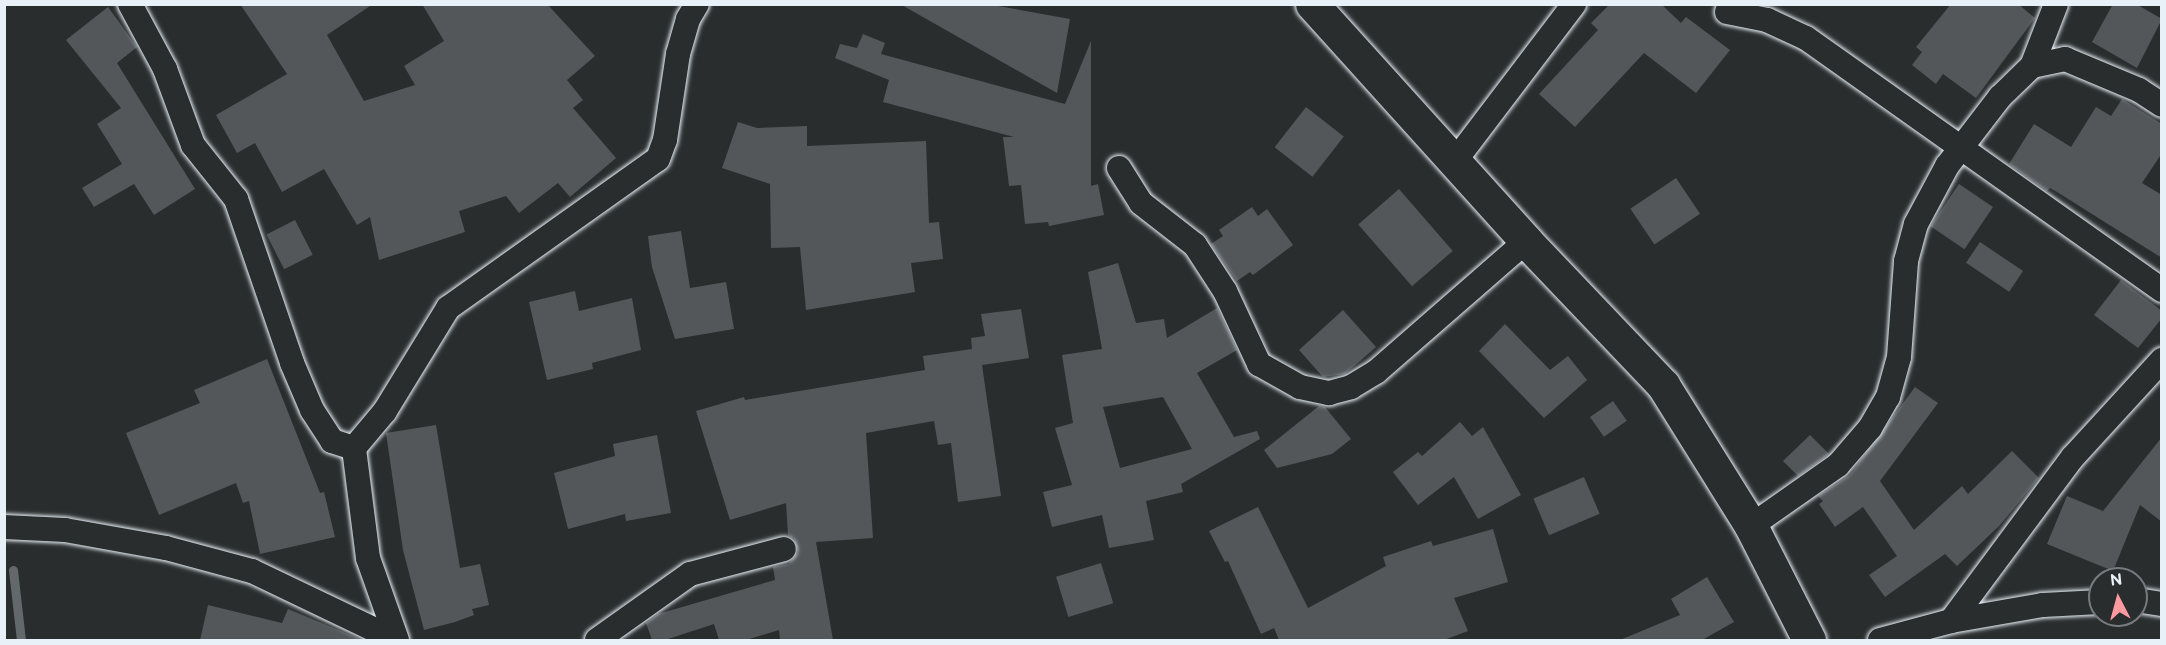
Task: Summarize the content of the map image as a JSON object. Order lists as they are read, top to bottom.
{
  "north": "top"
}
